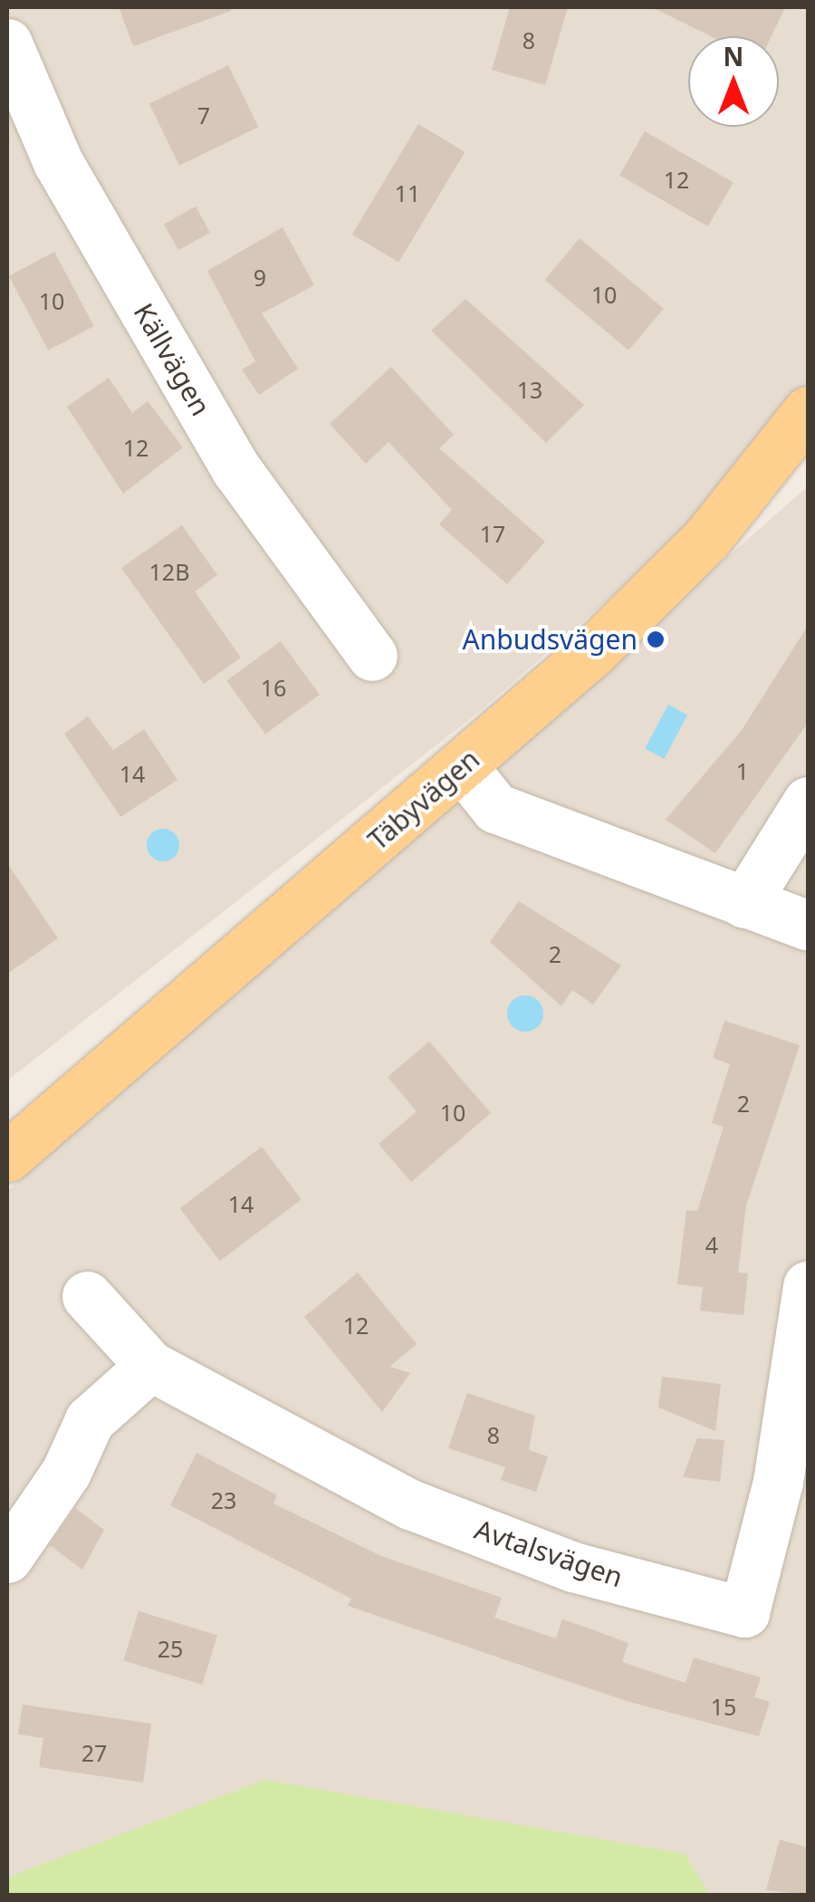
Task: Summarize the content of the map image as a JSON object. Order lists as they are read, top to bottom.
{
  "streets": {
    "main road": ["Täbyvägen"],
    "street": ["Källvägen", "Avtalsvägen"]
  },
  "places": ["Anbudsvägen"],
  "house_numbers": [
    "8",
    "7",
    "12",
    "11",
    "9",
    "10",
    "10",
    "13",
    "12",
    "17",
    "12B",
    "16",
    "1",
    "14",
    "2",
    "2",
    "10",
    "14",
    "4",
    "12",
    "8",
    "23",
    "25",
    "15",
    "27"
  ],
  "north": "top"
}
